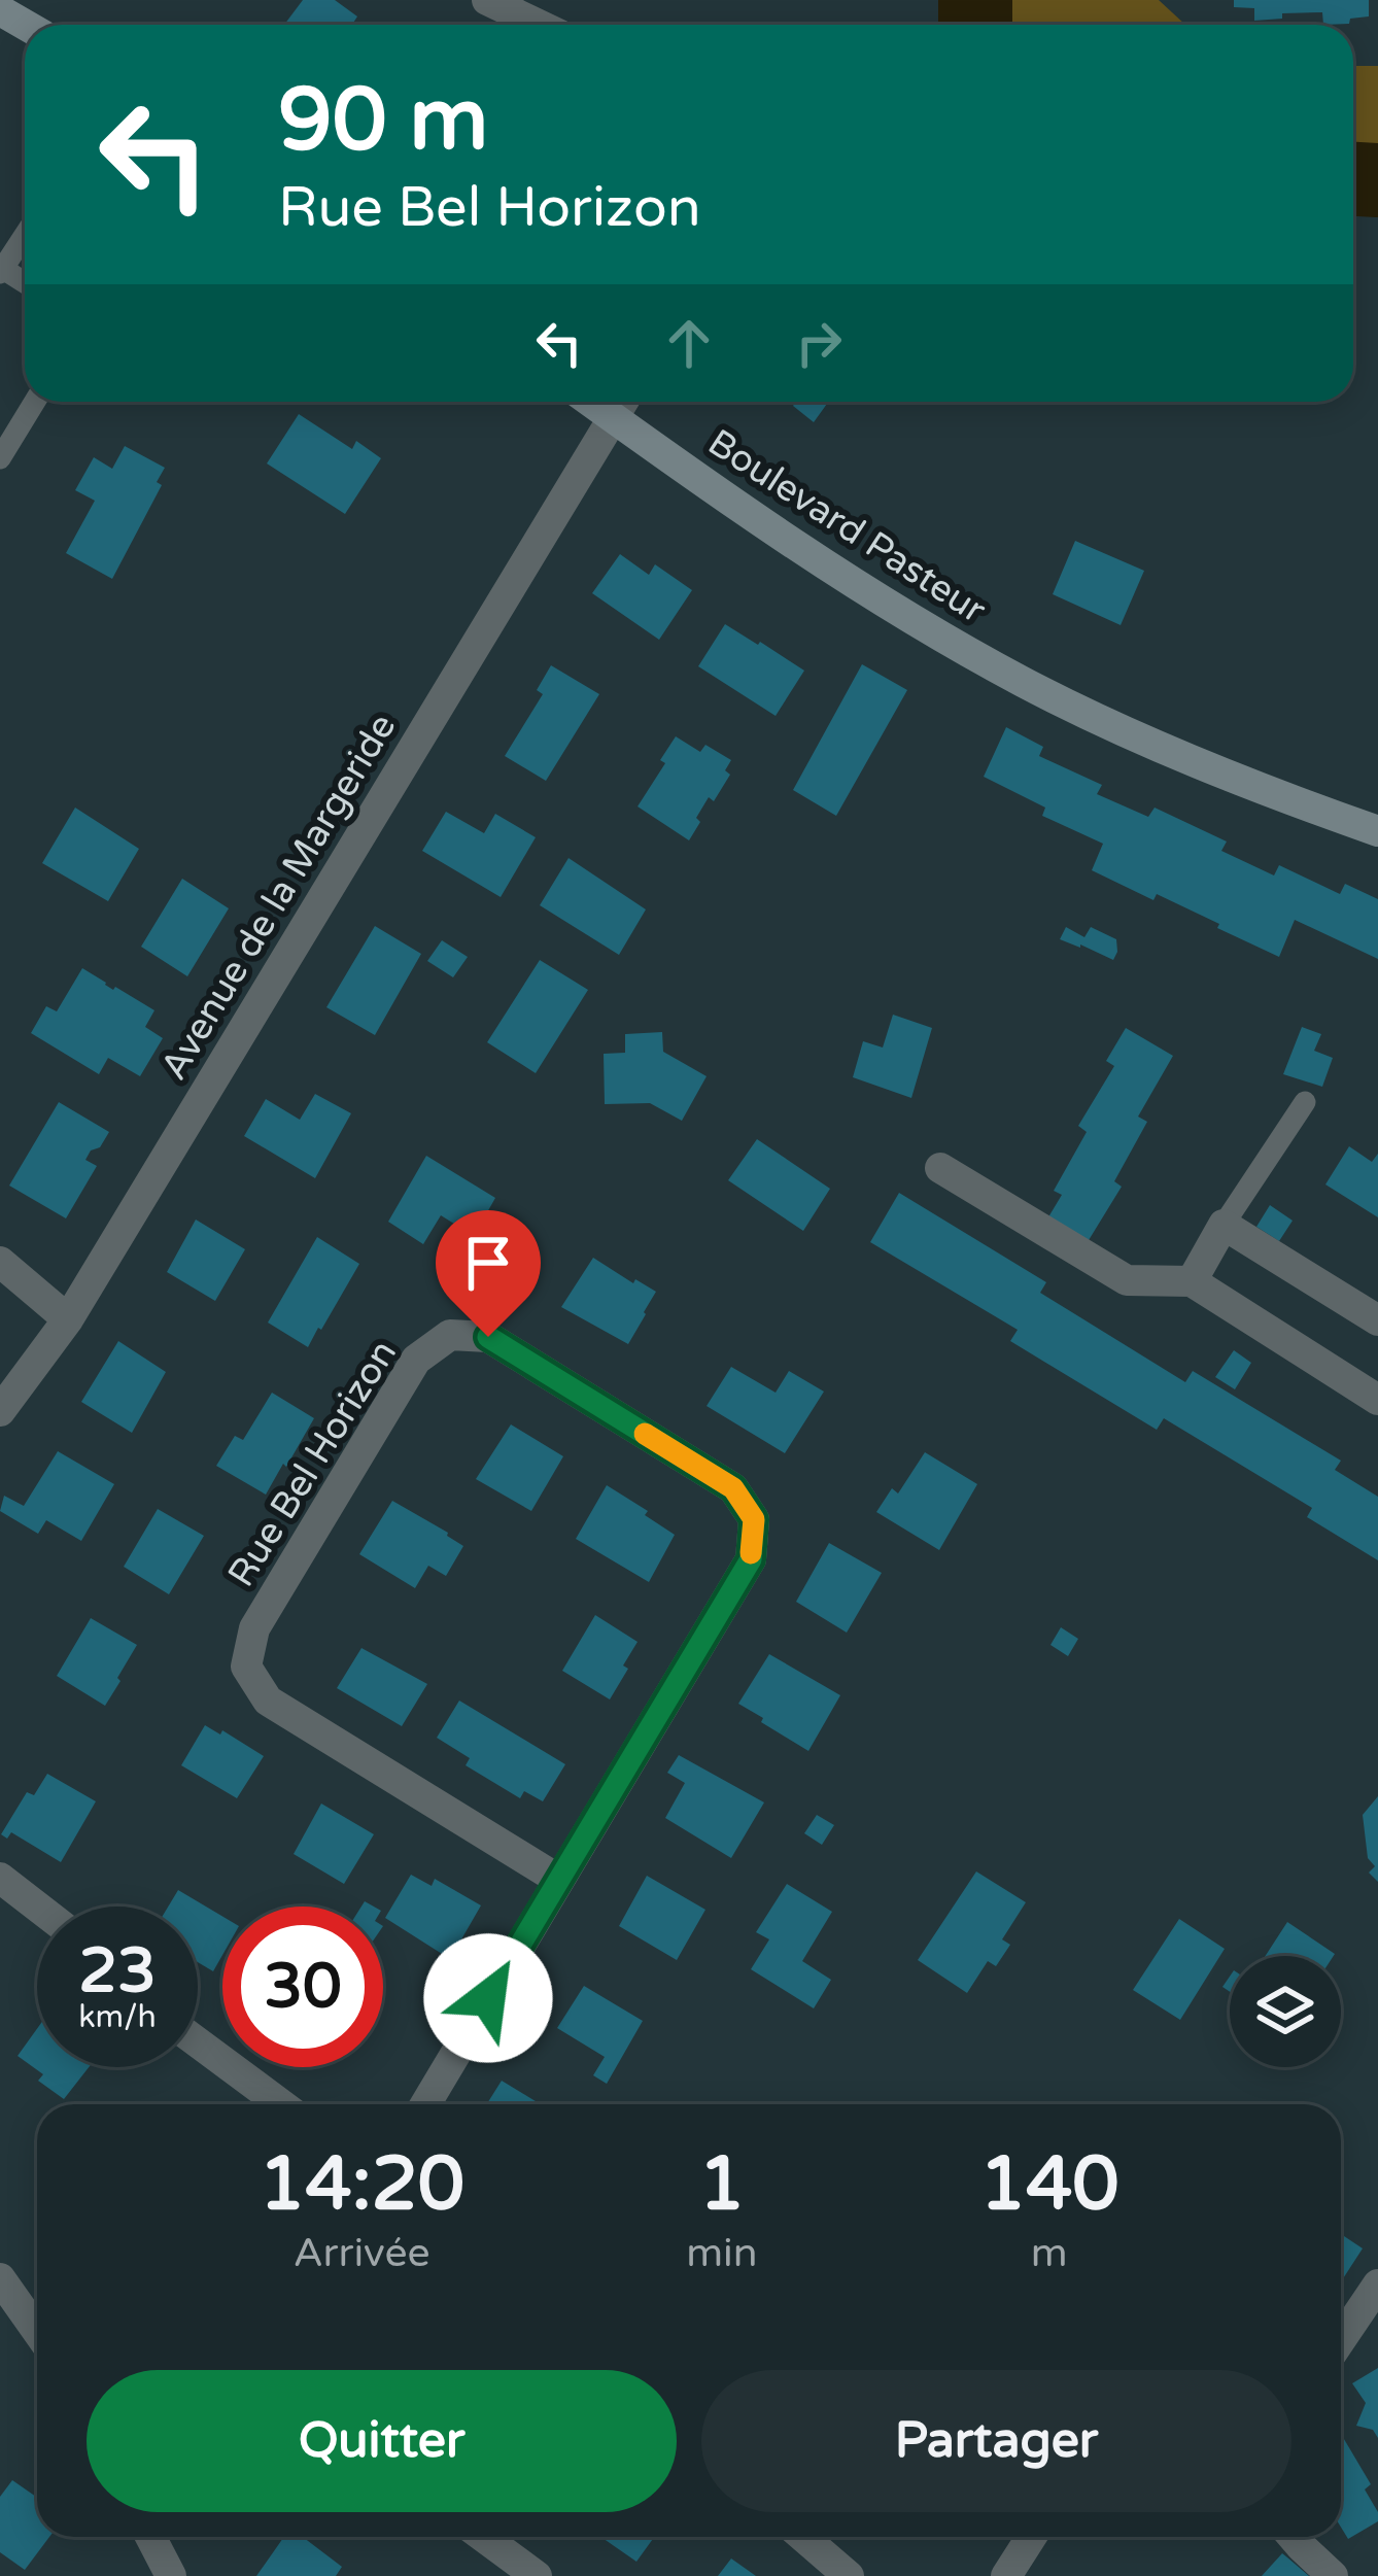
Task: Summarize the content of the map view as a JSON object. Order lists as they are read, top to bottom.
{
  "streets": {
    "main road": ["Boulevard Pasteur"],
    "street": ["Avenue de la Margeride", "Rue Bel Horizon"]
  },
  "crossings": [
    ["Boulevard Pasteur", "Avenue de la Margeride"]
  ],
  "page": {
    "turn": ["90 m", "Rue Bel Horizon"],
    "speed": "23 km/h",
    "limit": "30",
    "eta": [
      "14:20",
      "Arrivée",
      "1",
      "min",
      "140",
      "m"
    ],
    "buttons": ["Quitter", "Partager"]
  }
}
